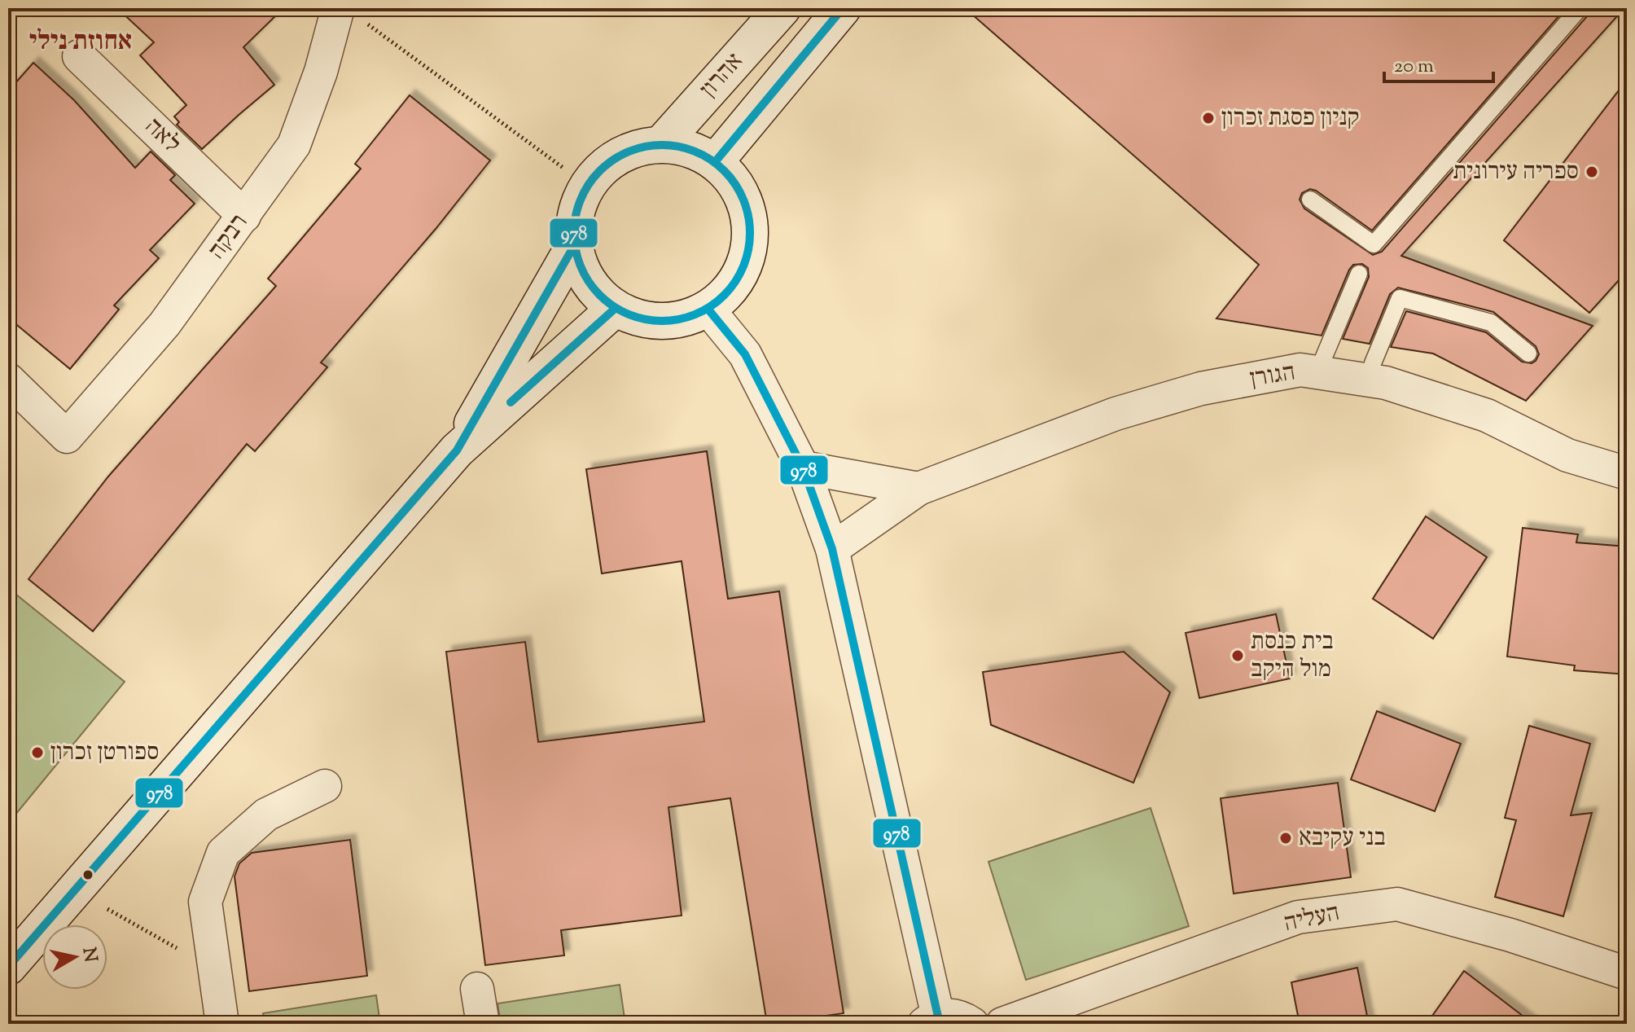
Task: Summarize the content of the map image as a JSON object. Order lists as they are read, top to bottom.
{
  "streets": {
    "street": [
      "אהרון",
      "לאה",
      "רבקה",
      "הגורן",
      "העליה"
    ]
  },
  "crossings": [
    ["לאה", "רבקה"]
  ],
  "districts": ["אחוזת נילי"],
  "places": [
    "קניון פסגת זכרון",
    "ספריה עירונית",
    "בית כנסת מול היקב",
    "ספורטן זכרון",
    "בני עקיבא"
  ],
  "lines": ["transit line 978"],
  "scale_bar": "20 m",
  "north": "right"
}
